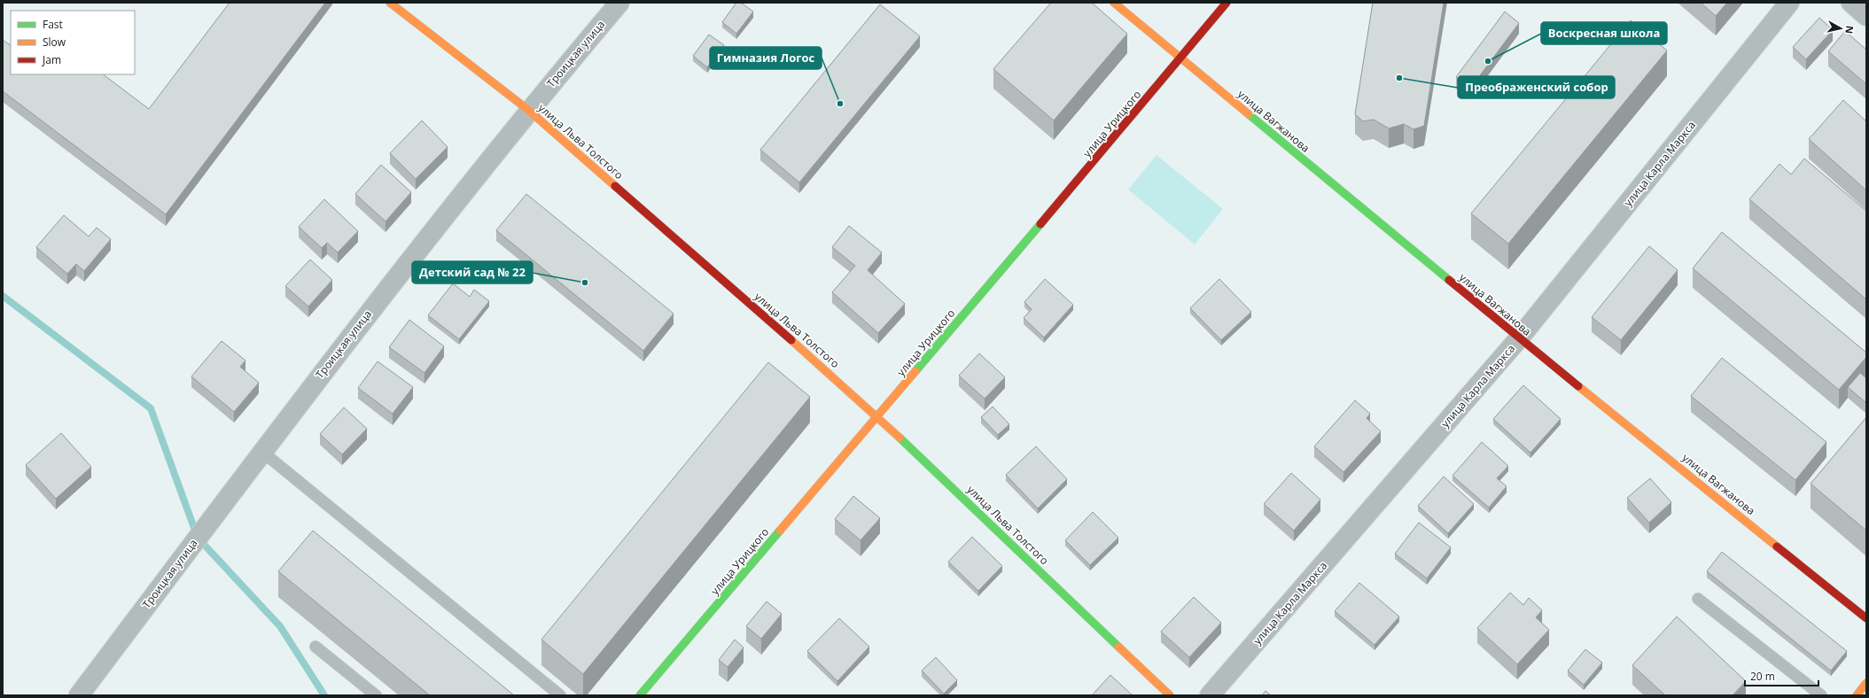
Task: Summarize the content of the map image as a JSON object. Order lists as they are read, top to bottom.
{
  "streets": {
    "main road": ["улица Вагжанова", "улица Урицкого", "улица Льва Толстого"],
    "street": ["Троицкая улица", "улица Карла Маркса"]
  },
  "crossings": [
    ["Троицкая улица", "улица Льва Толстого"],
    ["улица Вагжанова", "улица Урицкого"],
    ["улица Вагжанова", "улица Карла Маркса"],
    ["улица Урицкого", "улица Льва Толстого"]
  ],
  "places": [
    "Воскресная школа",
    "Преображенский собор",
    "Гимназия Логос",
    "Детский сад № 22"
  ],
  "legend": ["Fast", "Slow", "Jam"],
  "scale_bar": "20 m",
  "north": "right"
}
